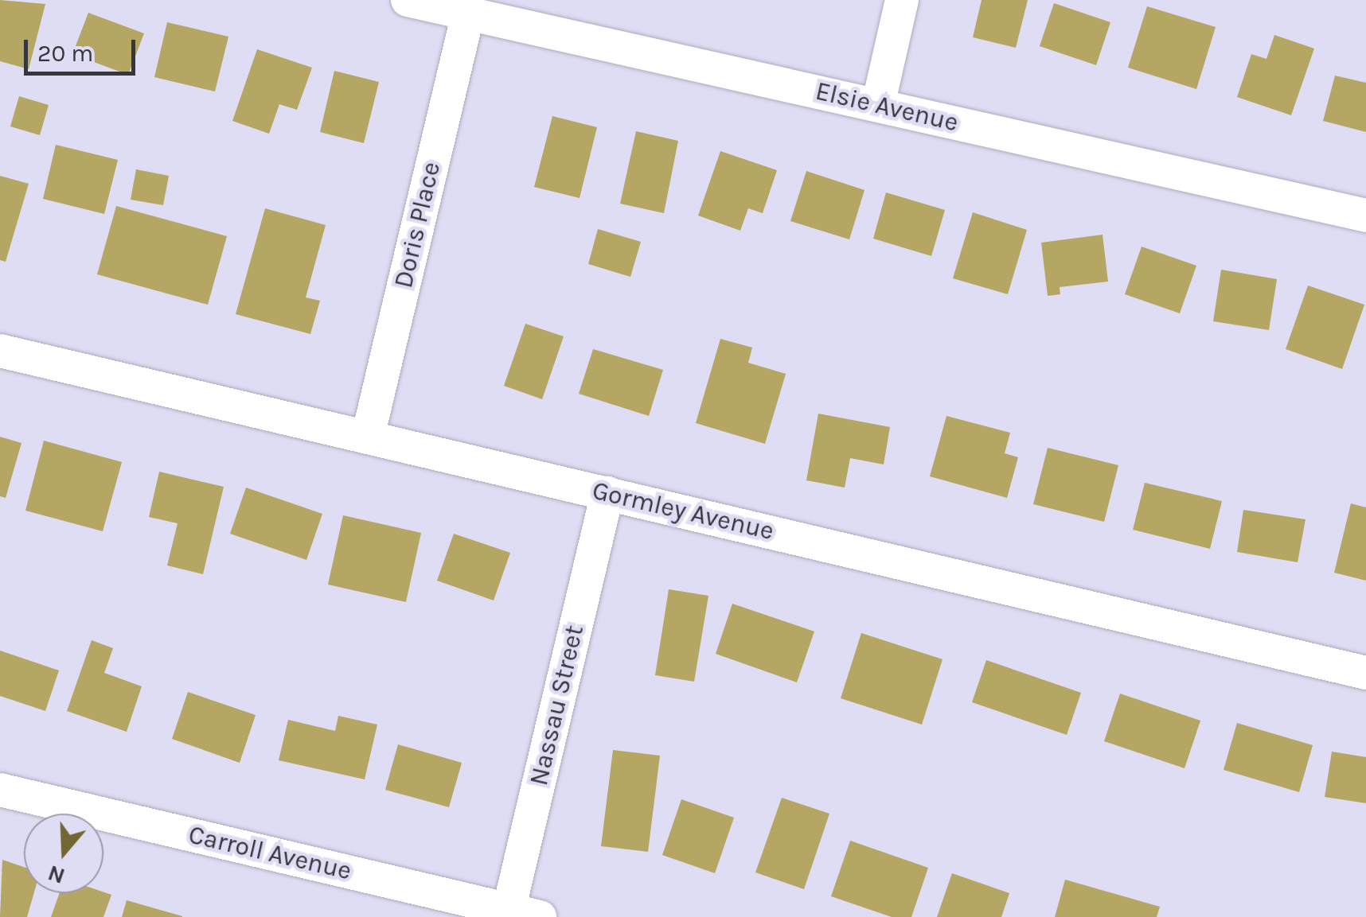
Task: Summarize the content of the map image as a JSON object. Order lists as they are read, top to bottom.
{
  "streets": {
    "street": [
      "Elsie Avenue",
      "Doris Place",
      "Gormley Avenue",
      "Nassau Street",
      "Carroll Avenue"
    ]
  },
  "crossings": [
    ["Elsie Avenue", "Doris Place"],
    ["Doris Place", "Gormley Avenue"],
    ["Gormley Avenue", "Nassau Street"],
    ["Nassau Street", "Carroll Avenue"]
  ],
  "scale_bar": "20 m",
  "north": "bottom"
}
